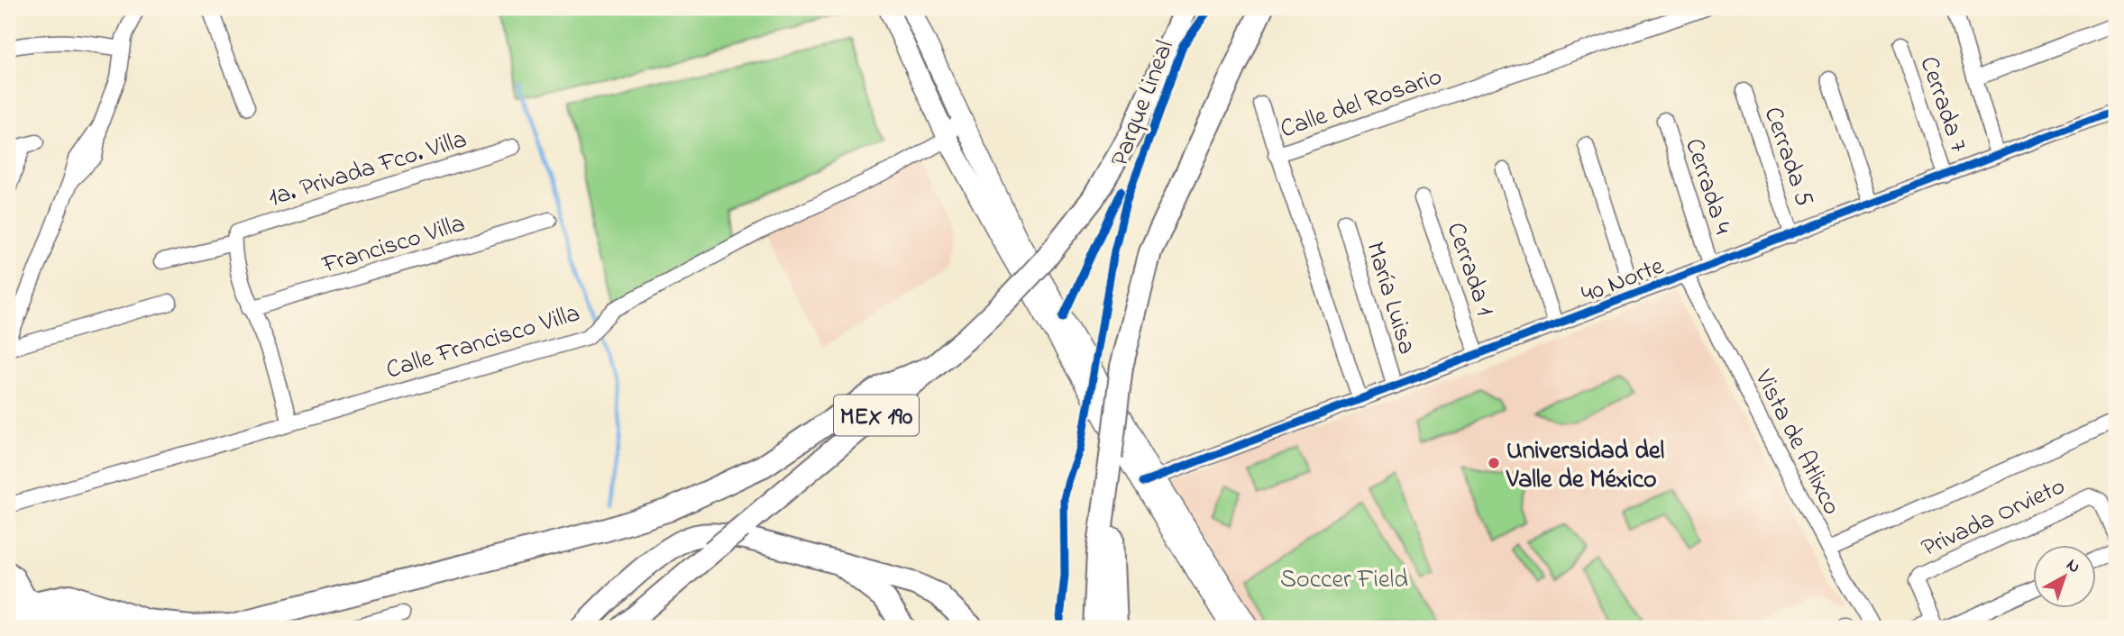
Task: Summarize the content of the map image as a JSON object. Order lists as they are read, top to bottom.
{
  "streets": {
    "main road": ["MEX 190"],
    "street": [
      "Calle del Rosario",
      "Cerrada 7",
      "Cerrada 5",
      "1a. Privada Fco. Villa",
      "Cerrada 4",
      "Francisco Villa",
      "Cerrada 1",
      "40 Norte",
      "María Luisa",
      "Calle Francisco Villa",
      "Vista de Atlixco",
      "Privada Orvieto"
    ],
    "cycle path": ["Parque Lineal"]
  },
  "crossings": [
    ["Calle del Rosario", "40 Norte"],
    ["Cerrada 7", "40 Norte"],
    ["Cerrada 5", "40 Norte"],
    ["Cerrada 4", "40 Norte"],
    ["Cerrada 1", "40 Norte"],
    ["40 Norte", "María Luisa"],
    ["40 Norte", "Vista de Atlixco"]
  ],
  "parks": ["Soccer Field"],
  "places": ["Universidad del Valle de México"],
  "north": "top right"
}
